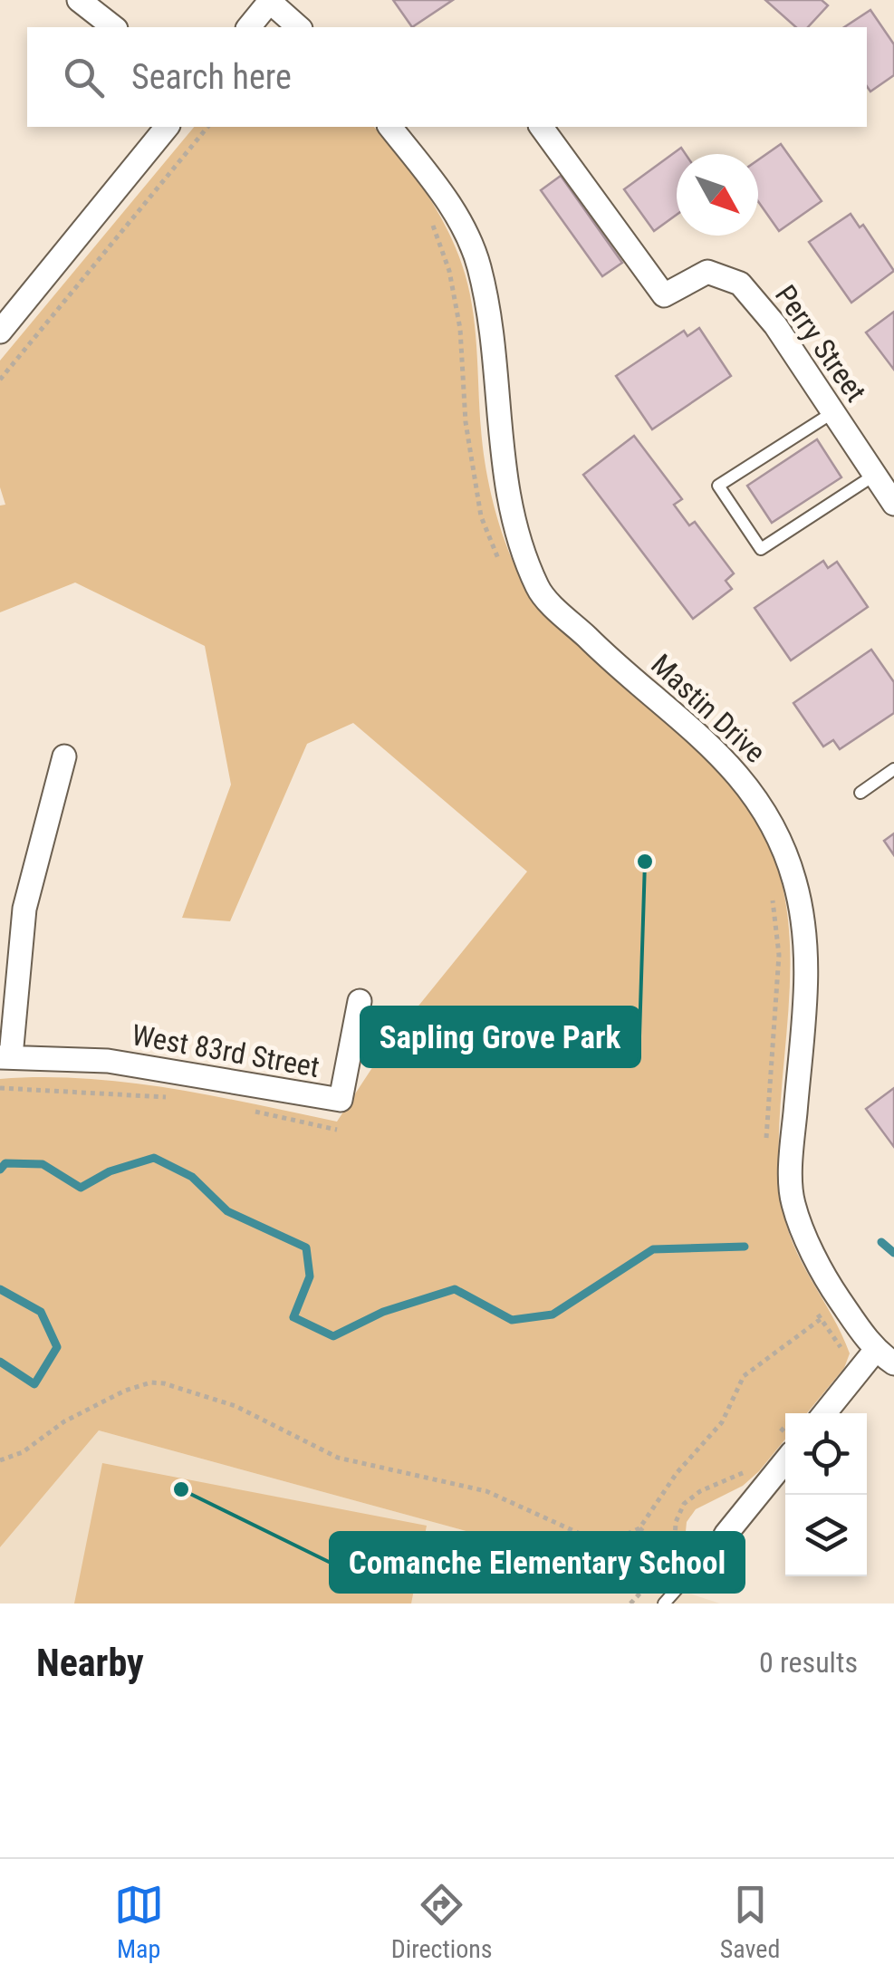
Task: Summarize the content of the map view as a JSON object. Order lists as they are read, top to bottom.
{
  "streets": {
    "street": ["Perry Street", "Mastin Drive", "West 83rd Street"]
  },
  "places": ["Sapling Grove Park", "Comanche Elementary School"],
  "north": "bottom right",
  "page": {
    "search": "Search here",
    "heading": ["Nearby", "0 results"],
    "nav": ["Map", "Directions", "Saved"]
  }
}
